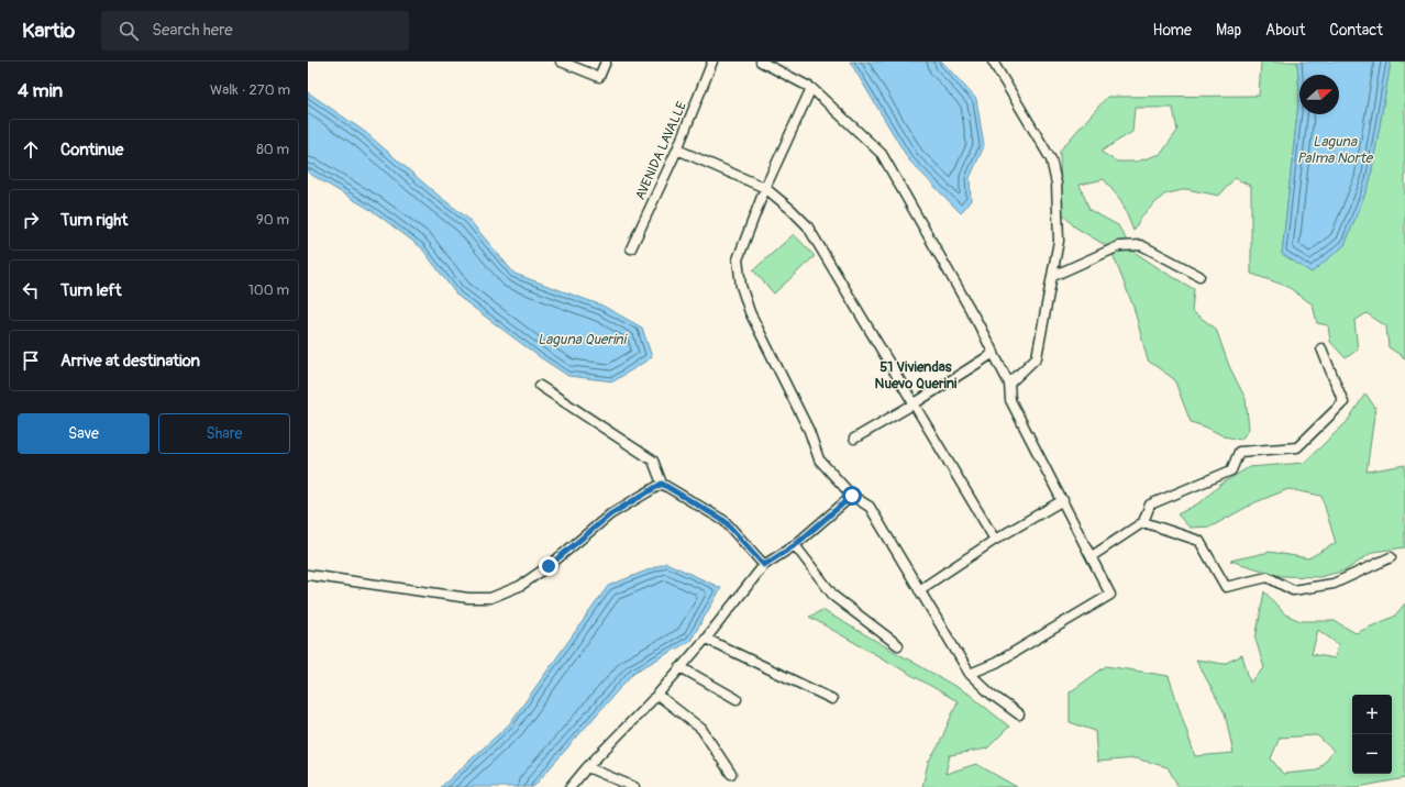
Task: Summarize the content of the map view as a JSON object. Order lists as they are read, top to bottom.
{
  "streets": {
    "street": ["AVENIDA LAVALLE"]
  },
  "districts": ["51 Viviendas Nuevo Querini"],
  "water": ["Laguna Palma Norte", "Laguna Querini"],
  "north": "right",
  "page": {
    "header": "Kartio",
    "search": "Search here",
    "nav": [
      "Home",
      "Map",
      "About",
      "Contact"
    ],
    "heading": ["4 min", "Walk · 270 m"],
    "list": [
      ["Continue", "80 m"],
      ["Turn right", "90 m"],
      ["Turn left", "100 m"],
      "Arrive at destination"
    ],
    "buttons": ["Save", "Share"],
    "map_buttons": ["+", "−"]
  }
}
